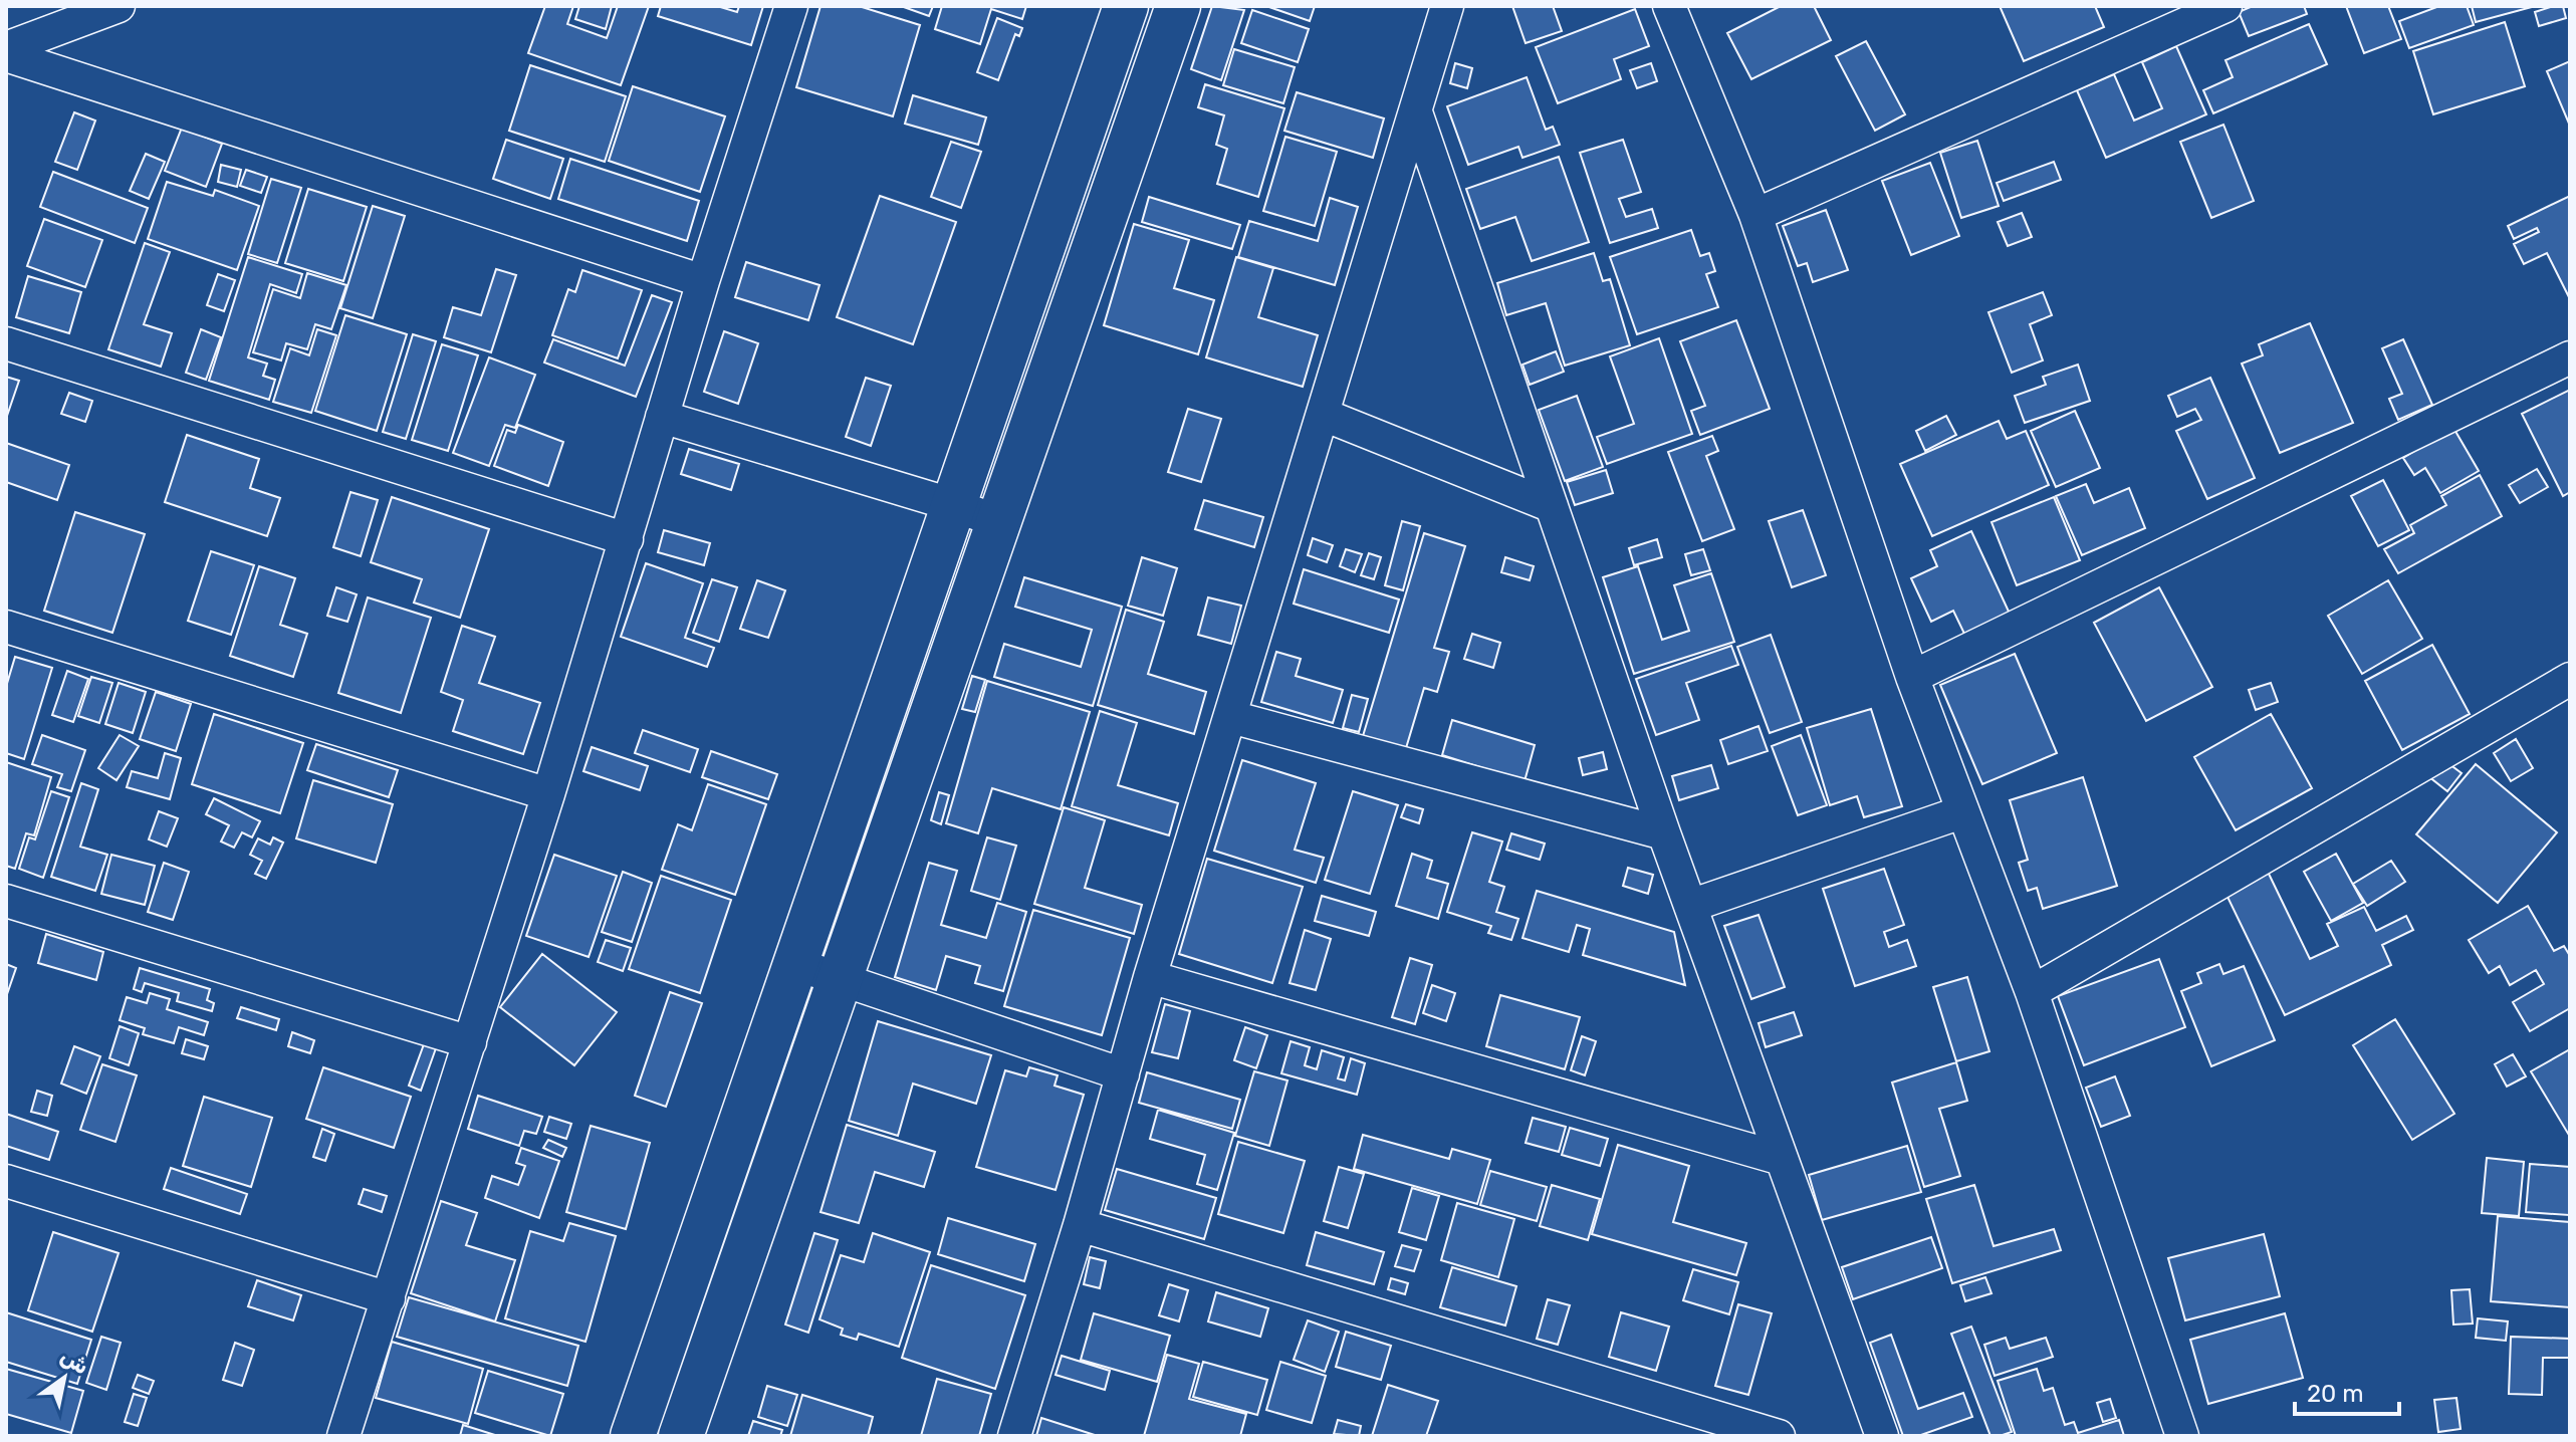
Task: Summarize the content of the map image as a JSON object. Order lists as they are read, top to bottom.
{
  "scale_bar": "20 m",
  "north": "top right"
}
